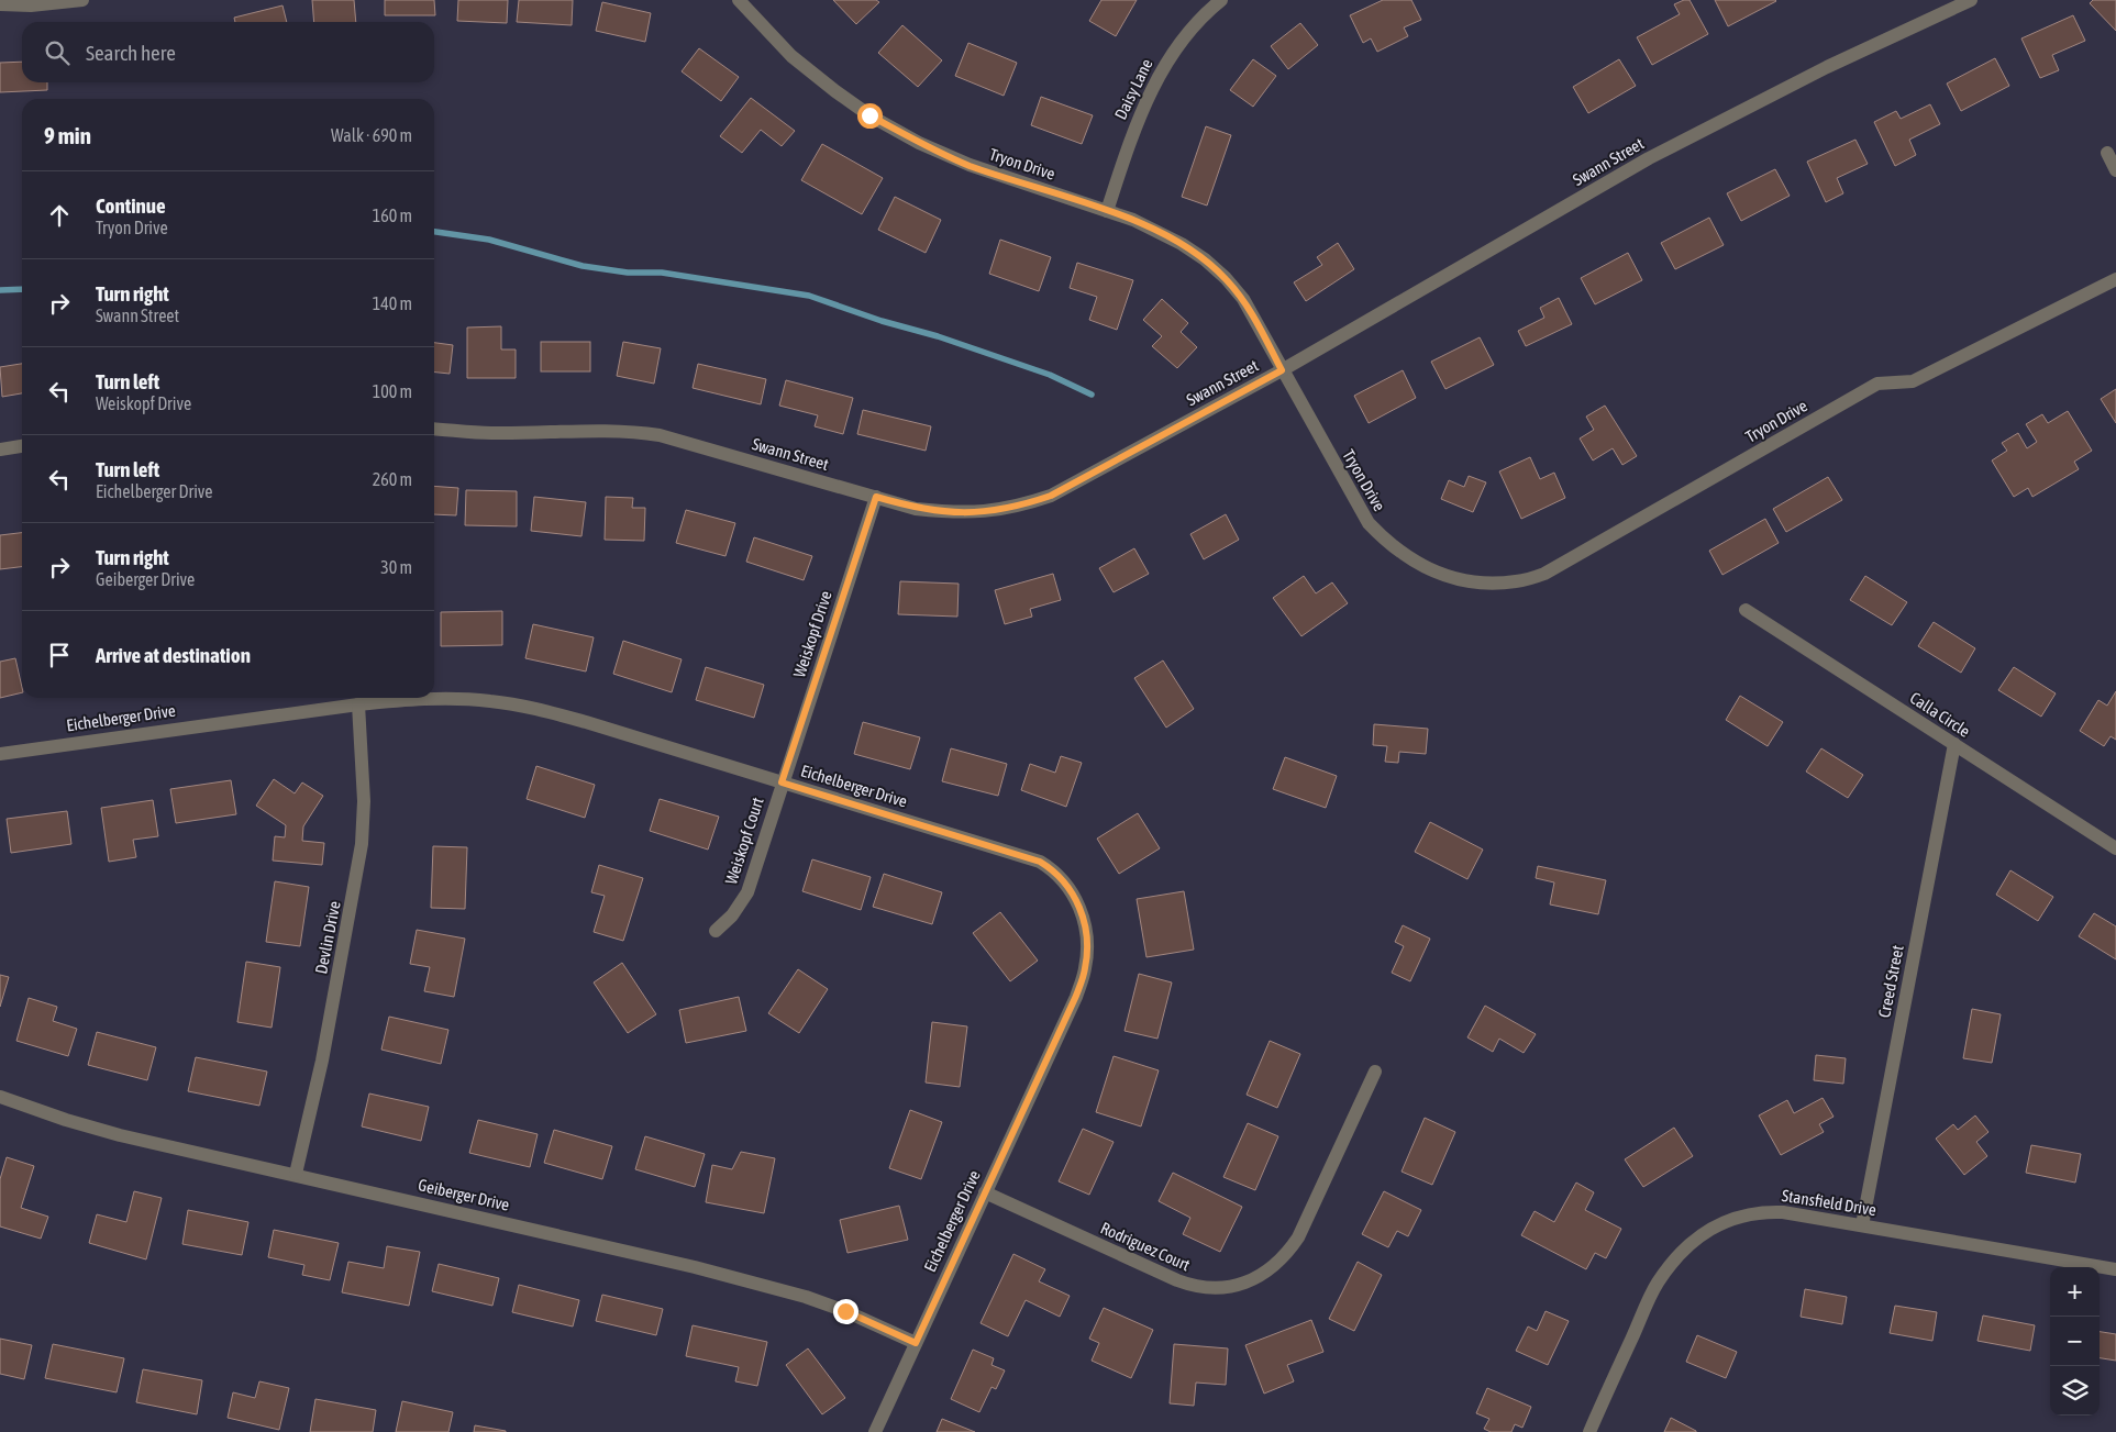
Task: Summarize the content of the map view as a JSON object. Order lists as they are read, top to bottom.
{
  "streets": {
    "street": [
      "Daisy Lane",
      "Swann Street",
      "Tryon Drive",
      "Weiskopf Drive",
      "Calla Circle",
      "Eichelberger Drive",
      "Weiskopf Court",
      "Devlin Drive",
      "Creed Street",
      "Geiberger Drive",
      "Stansfield Drive",
      "Rodriguez Court"
    ]
  },
  "crossings": [
    ["Daisy Lane", "Tryon Drive"],
    ["Swann Street", "Tryon Drive"],
    ["Swann Street", "Weiskopf Drive"],
    ["Weiskopf Drive", "Eichelberger Drive"],
    ["Weiskopf Drive", "Weiskopf Court"],
    ["Calla Circle", "Creed Street"],
    ["Eichelberger Drive", "Weiskopf Court"],
    ["Eichelberger Drive", "Devlin Drive"],
    ["Eichelberger Drive", "Geiberger Drive"],
    ["Eichelberger Drive", "Rodriguez Court"],
    ["Devlin Drive", "Geiberger Drive"],
    ["Creed Street", "Stansfield Drive"]
  ],
  "page": {
    "search": "Search here",
    "heading": ["9 min", "Walk · 690 m"],
    "list": [
      ["Continue", "Tryon Drive", "160 m"],
      ["Turn right", "Swann Street", "140 m"],
      ["Turn left", "Weiskopf Drive", "100 m"],
      ["Turn left", "Eichelberger Drive", "260 m"],
      ["Turn right", "Geiberger Drive", "30 m"],
      "Arrive at destination"
    ],
    "map_buttons": ["+", "−"]
  }
}
